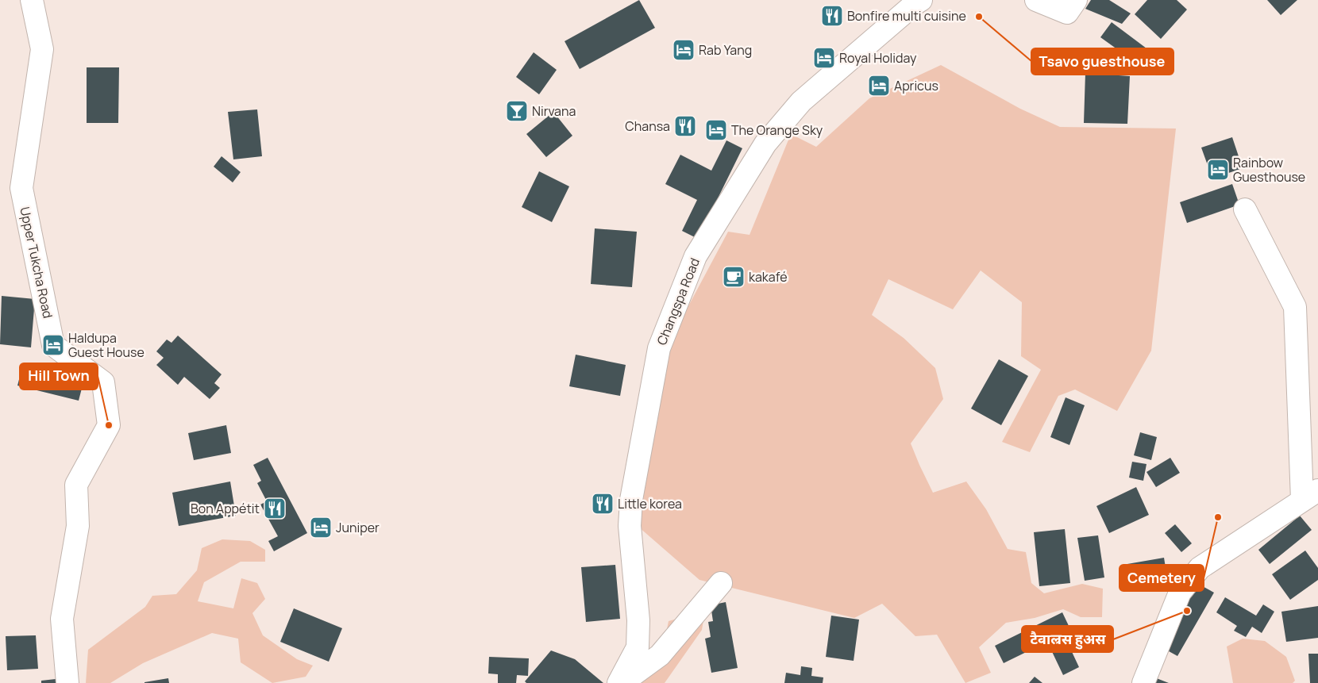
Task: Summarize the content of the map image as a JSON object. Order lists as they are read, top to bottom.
{
  "streets": {
    "street": ["Upper Tukcha Road", "Changspa Road"]
  },
  "places": {
    "restaurant": [
      "Bonfire multi cuisine",
      "Chansa",
      "Little korea",
      "Bon Appétit"
    ],
    "other": [
      "Tsavo guesthouse",
      "Hill Town",
      "Cemetery",
      "टैवाल्रस हुअस"
    ],
    "hotel": [
      "Rab Yang",
      "Royal Holiday",
      "Apricus",
      "The Orange Sky",
      "Rainbow Guesthouse",
      "Haldupa Guest House",
      "Juniper"
    ],
    "bar": ["Nirvana"],
    "cafe": ["kakafé"]
  }
}
